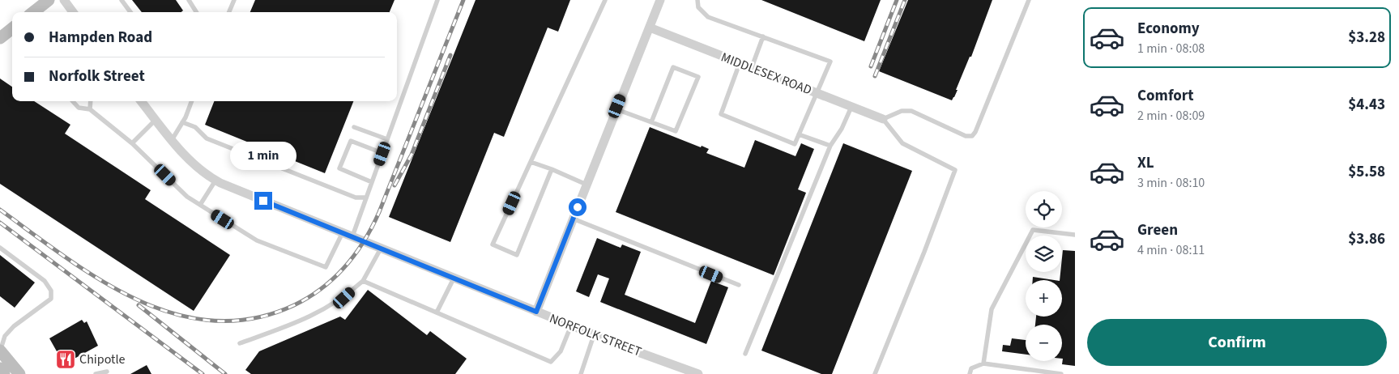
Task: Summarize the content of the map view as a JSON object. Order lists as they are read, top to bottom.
{
  "streets": {
    "street": ["MIDDLESEX ROAD", "NORFOLK STREET"]
  },
  "places": {
    "restaurant": ["Chipotle"]
  },
  "page": {
    "list": [
      {
        "name": "Economy",
        "note": "1 min · 08:08",
        "value": "$3.28"
      },
      {
        "name": "Comfort",
        "note": "2 min · 08:09",
        "value": "$4.43"
      },
      {
        "name": "XL",
        "note": "3 min · 08:10",
        "value": "$5.58"
      },
      {
        "name": "Green",
        "note": "4 min · 08:11",
        "value": "$3.86"
      }
    ],
    "banner": ["Hampden Road", "Norfolk Street"],
    "bubble": "1 min",
    "map_buttons": ["+", "−"],
    "buttons": "Confirm"
  }
}
